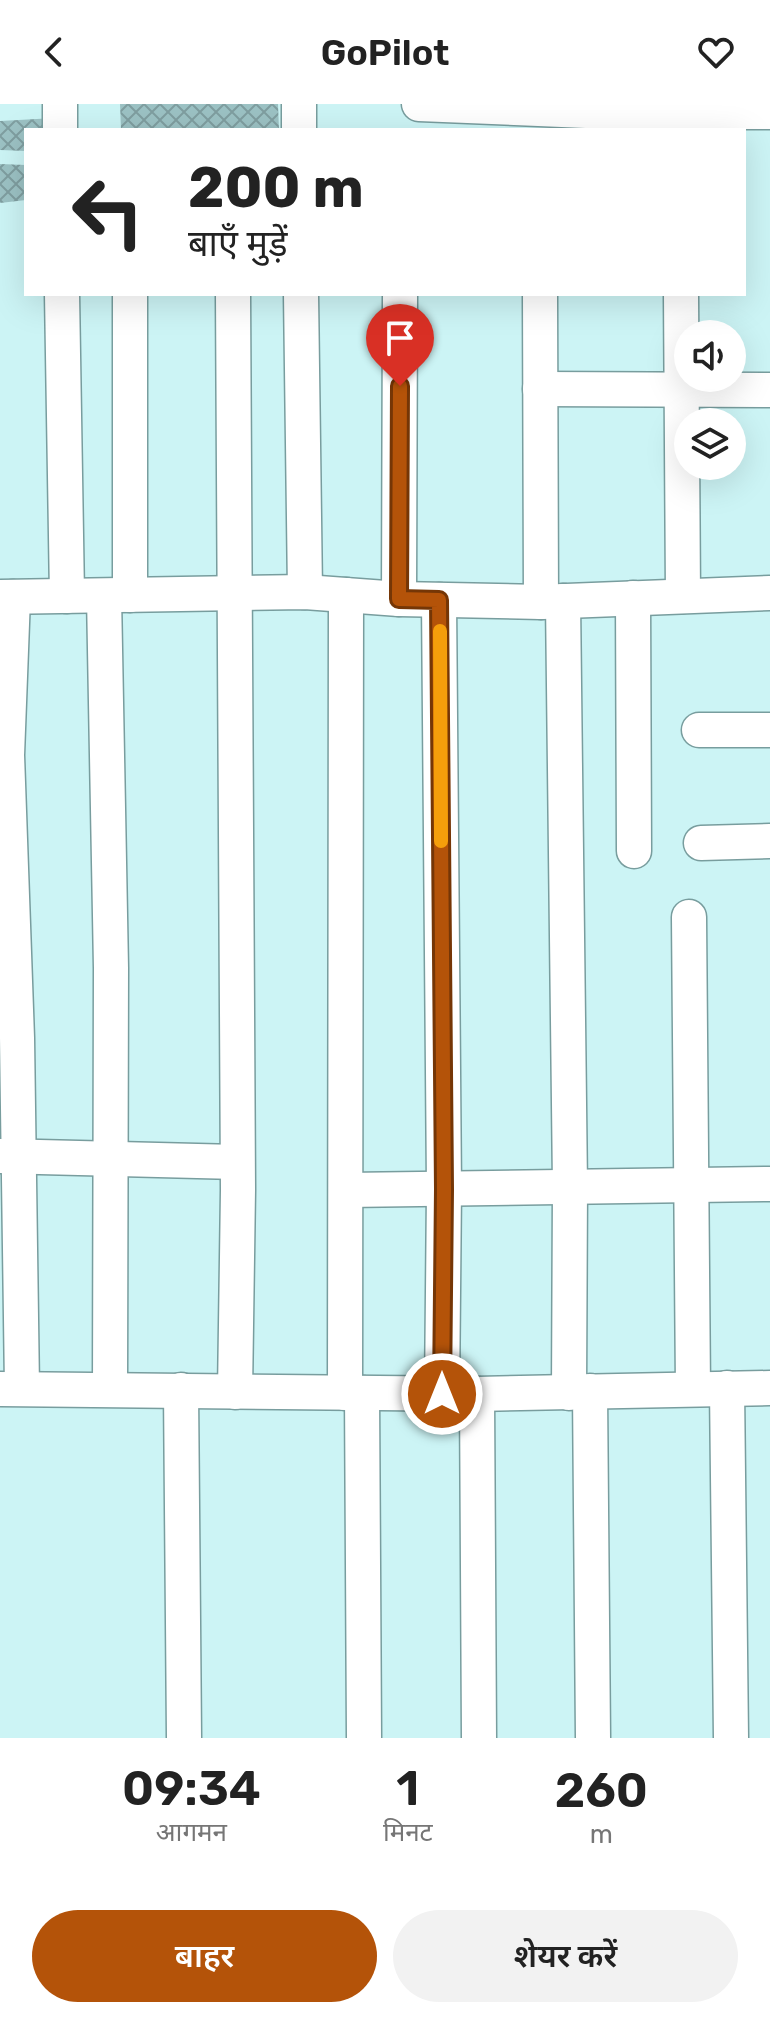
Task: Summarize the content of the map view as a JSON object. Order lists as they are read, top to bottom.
{
  "page": {
    "header": "GoPilot",
    "turn": ["200 m", "बाएँ मुड़ें"],
    "eta": [
      "09:34",
      "आगमन",
      "1",
      "मिनट",
      "260",
      "m"
    ],
    "buttons": ["बाहर", "शेयर करें"]
  }
}
